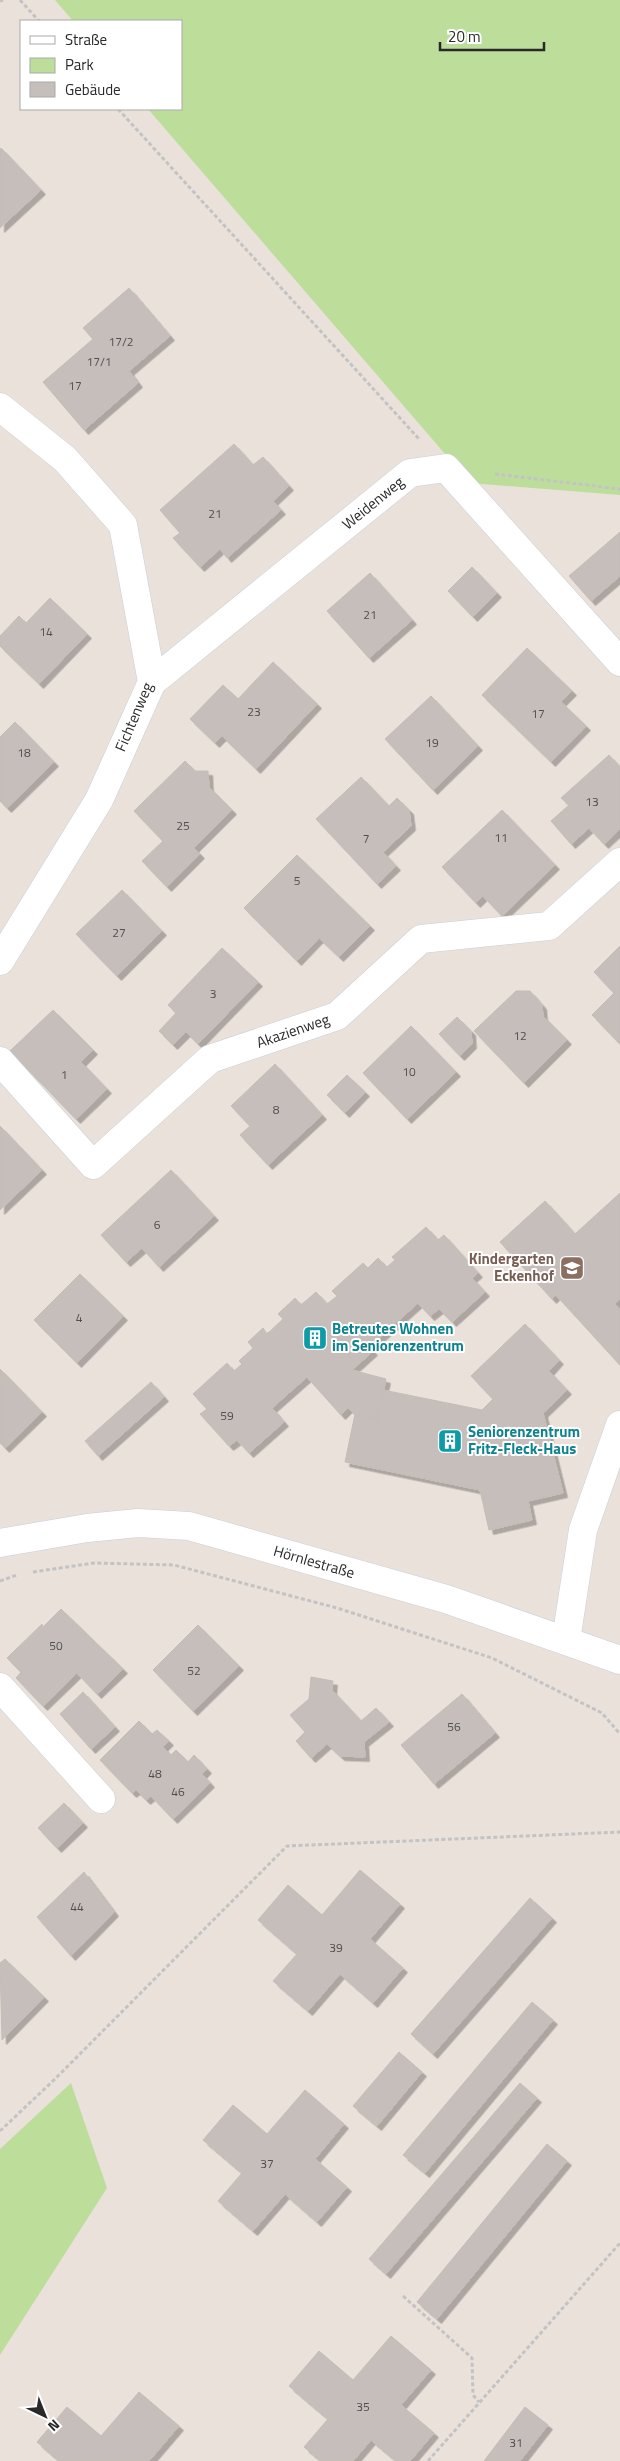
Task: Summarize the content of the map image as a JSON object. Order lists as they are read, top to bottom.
{
  "streets": {
    "street": [
      "Weidenweg",
      "Fichtenweg",
      "Akazienweg",
      "Hörnlestraße"
    ]
  },
  "crossings": [
    ["Weidenweg", "Fichtenweg"]
  ],
  "places": {
    "school or university": ["Kindergarten Eckenhof"],
    "building": ["Betreutes Wohnen im Seniorenzentrum", "Seniorenzentrum Fritz-Fleck-Haus"]
  },
  "house_numbers": [
    "17/2",
    "17/1",
    "17",
    "21",
    "21",
    "14",
    "23",
    "17",
    "19",
    "18",
    "13",
    "25",
    "11",
    "7",
    "5",
    "27",
    "3",
    "12",
    "10",
    "1",
    "8",
    "6",
    "4",
    "59",
    "50",
    "52",
    "56",
    "48",
    "46",
    "44",
    "39",
    "37",
    "35",
    "31"
  ],
  "legend": ["Straße", "Park", "Gebäude"],
  "scale_bar": "20 m",
  "north": "bottom right"
}
